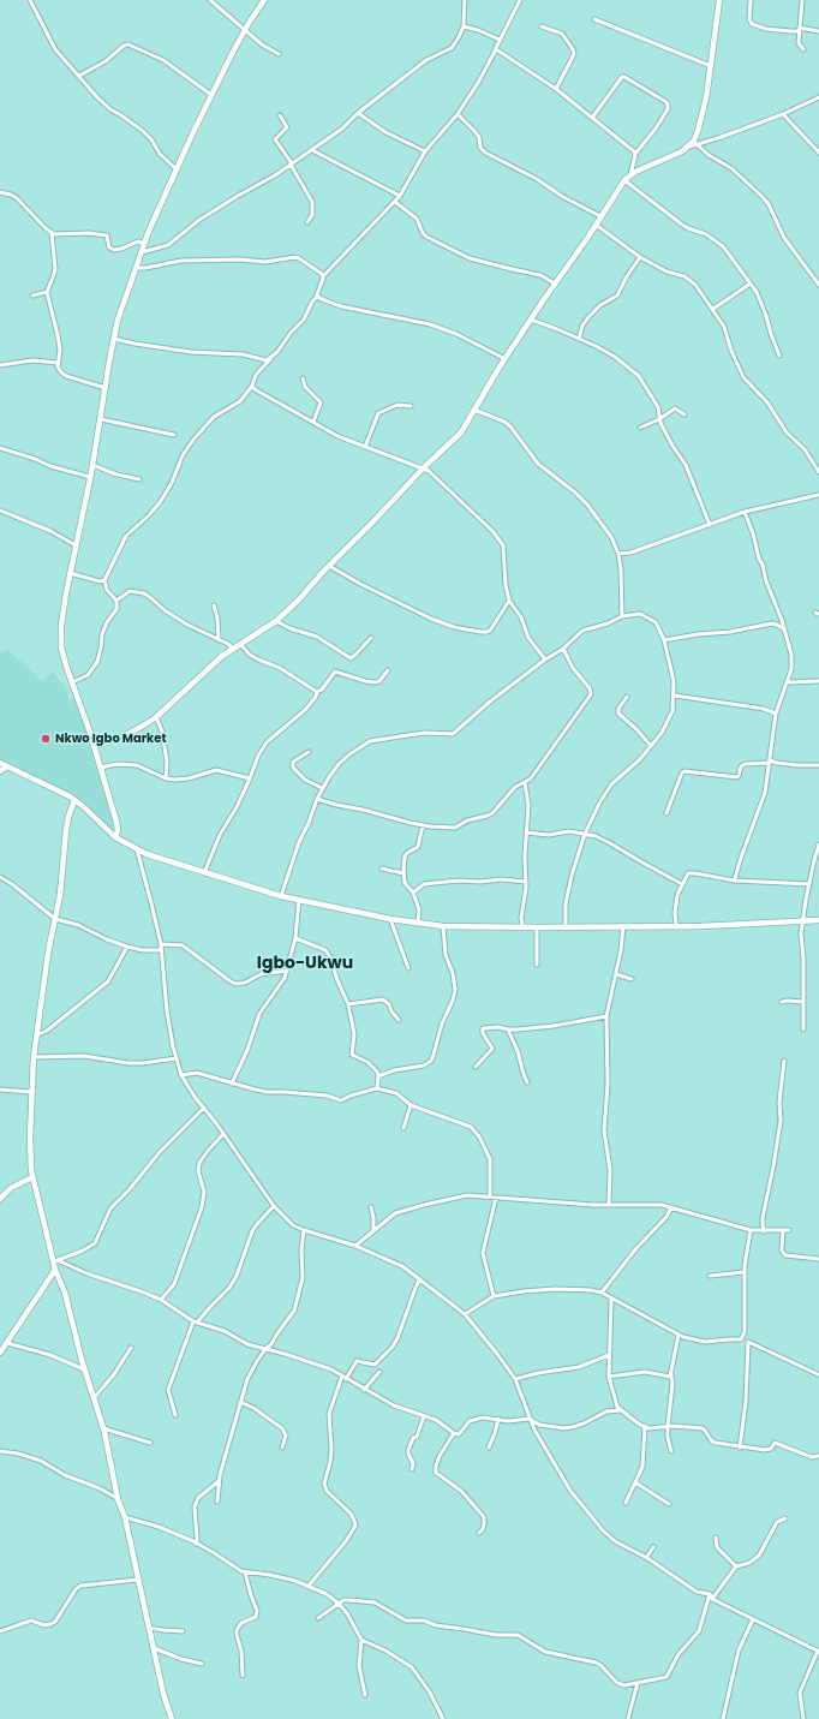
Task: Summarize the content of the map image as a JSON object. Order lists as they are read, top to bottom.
{
  "districts": ["Igbo-Ukwu"],
  "places": ["Nkwo Igbo Market"]
}
